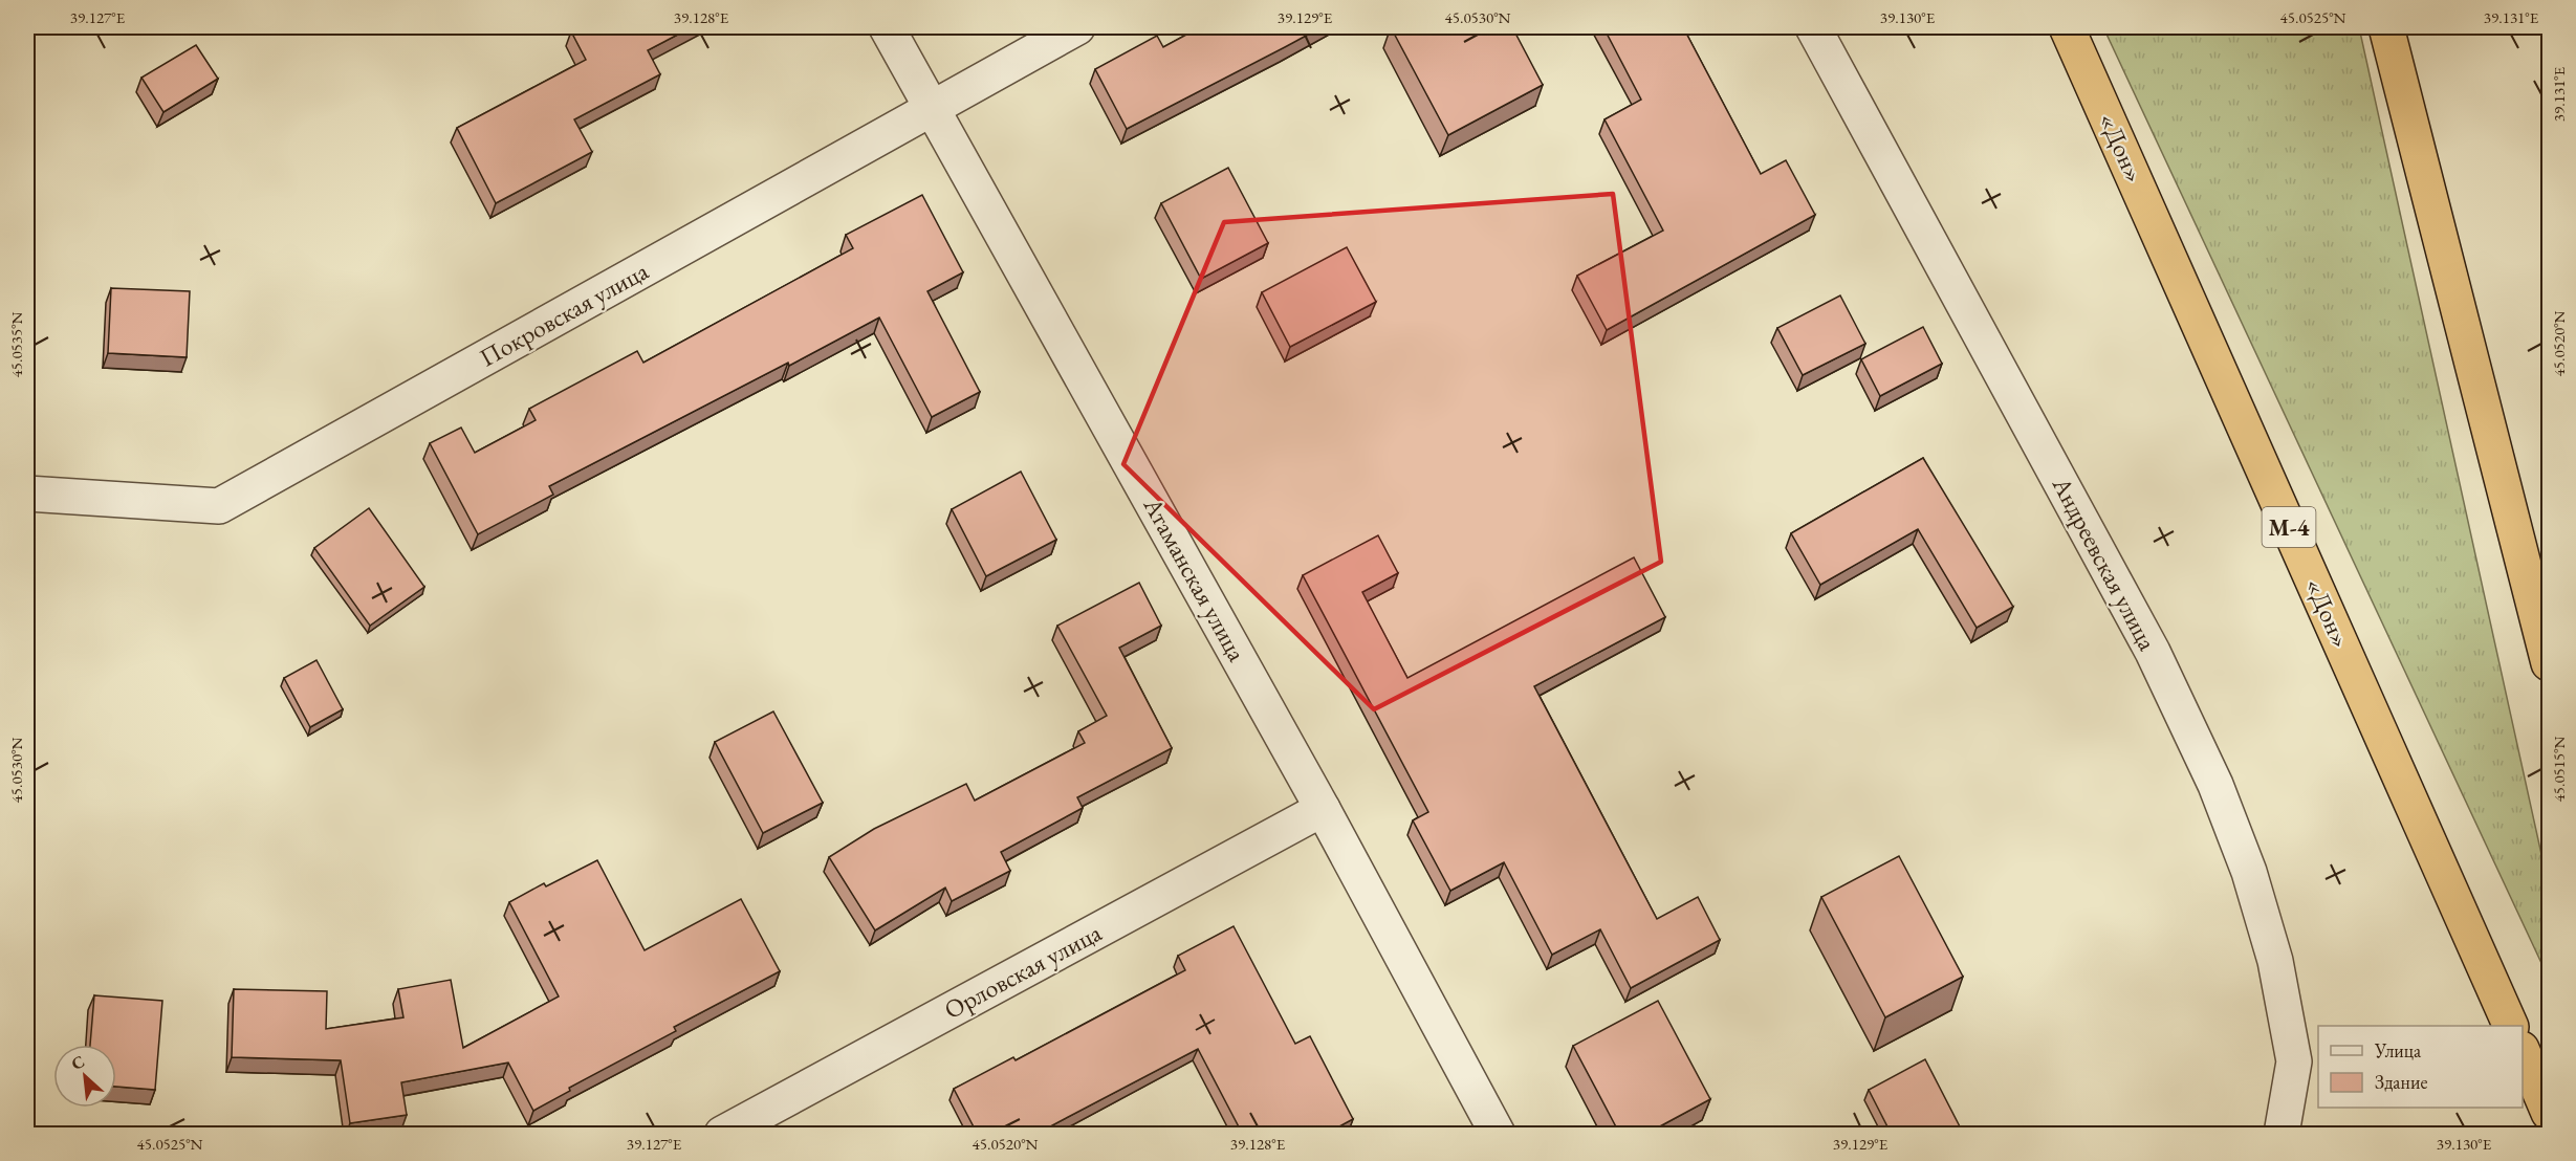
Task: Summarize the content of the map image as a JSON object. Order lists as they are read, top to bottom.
{
  "streets": {
    "highway": ["«Дон»", "М-4"],
    "street": [
      "Покровская улица",
      "Андреевская улица",
      "Атаманская улица",
      "Орловская улица"
    ]
  },
  "crossings": [
    ["Покровская улица", "Атаманская улица"],
    ["Атаманская улица", "Орловская улица"]
  ],
  "legend": ["Улица", "Здание"],
  "north": "top left",
  "coordinates": [
    "39.127°E",
    "39.128°E",
    "39.129°E",
    "45.0530°N",
    "39.130°E",
    "45.0525°N",
    "39.131°E",
    "45.0520°N",
    "45.0535°N",
    "45.0515°N"
  ]
}
